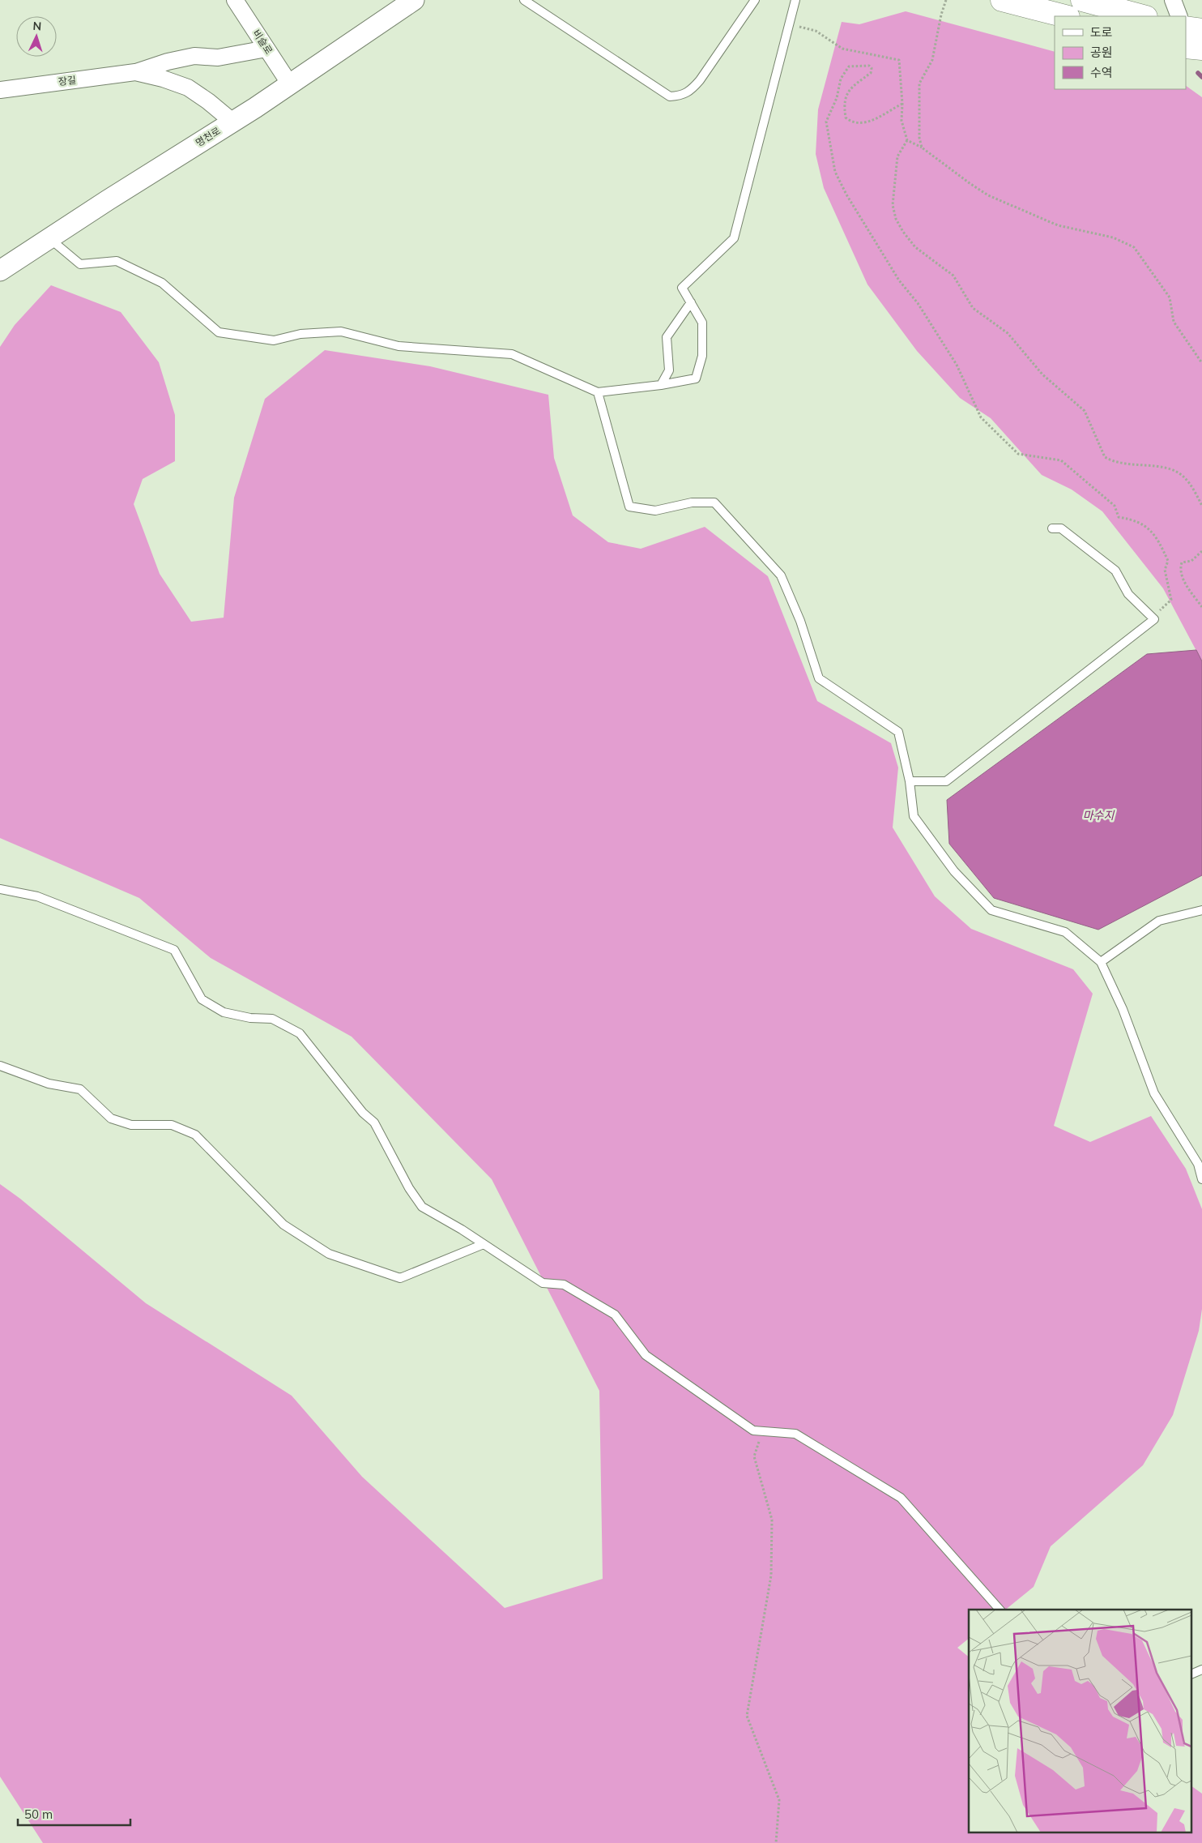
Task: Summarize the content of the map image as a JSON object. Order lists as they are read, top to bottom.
{
  "streets": {
    "street": ["비슬로", "장길", "명천로"]
  },
  "crossings": [
    ["비슬로", "장길"],
    ["비슬로", "명천로"],
    ["장길", "명천로"]
  ],
  "water": ["마수지"],
  "legend": ["도로", "공원", "수역"],
  "scale_bar": "50 m",
  "north": "top"
}
